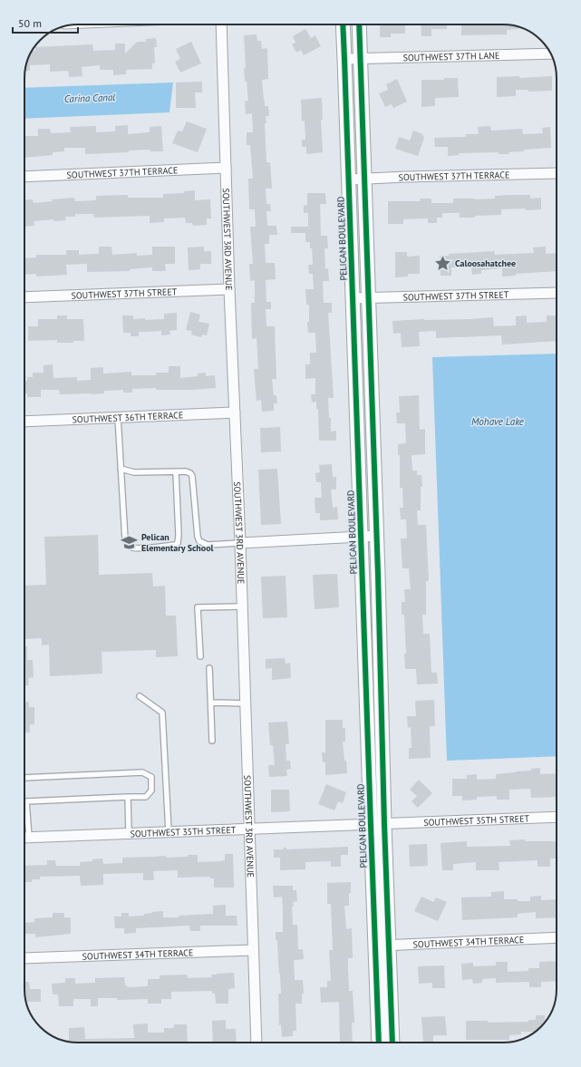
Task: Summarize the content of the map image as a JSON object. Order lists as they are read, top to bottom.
{
  "streets": {
    "street": [
      "SOUTHWEST 37TH LANE",
      "SOUTHWEST 37TH TERRACE",
      "PELICAN BOULEVARD",
      "SOUTHWEST 3RD AVENUE",
      "SOUTHWEST 37TH STREET",
      "SOUTHWEST 36TH TERRACE",
      "SOUTHWEST 35TH STREET",
      "SOUTHWEST 34TH TERRACE"
    ]
  },
  "crossings": [
    ["SOUTHWEST 37TH LANE", "PELICAN BOULEVARD"],
    ["SOUTHWEST 37TH TERRACE", "PELICAN BOULEVARD"],
    ["SOUTHWEST 37TH TERRACE", "SOUTHWEST 3RD AVENUE"],
    ["PELICAN BOULEVARD", "SOUTHWEST 37TH STREET"],
    ["PELICAN BOULEVARD", "SOUTHWEST 35TH STREET"],
    ["PELICAN BOULEVARD", "SOUTHWEST 34TH TERRACE"],
    ["SOUTHWEST 3RD AVENUE", "SOUTHWEST 37TH STREET"],
    ["SOUTHWEST 3RD AVENUE", "SOUTHWEST 36TH TERRACE"],
    ["SOUTHWEST 3RD AVENUE", "SOUTHWEST 35TH STREET"],
    ["SOUTHWEST 3RD AVENUE", "SOUTHWEST 34TH TERRACE"]
  ],
  "water": ["Carina Canal", "Mohave Lake"],
  "places": {
    "place": ["Caloosahatchee"],
    "school or university": ["Pelican Elementary School"]
  },
  "scale_bar": "50 m"
}
